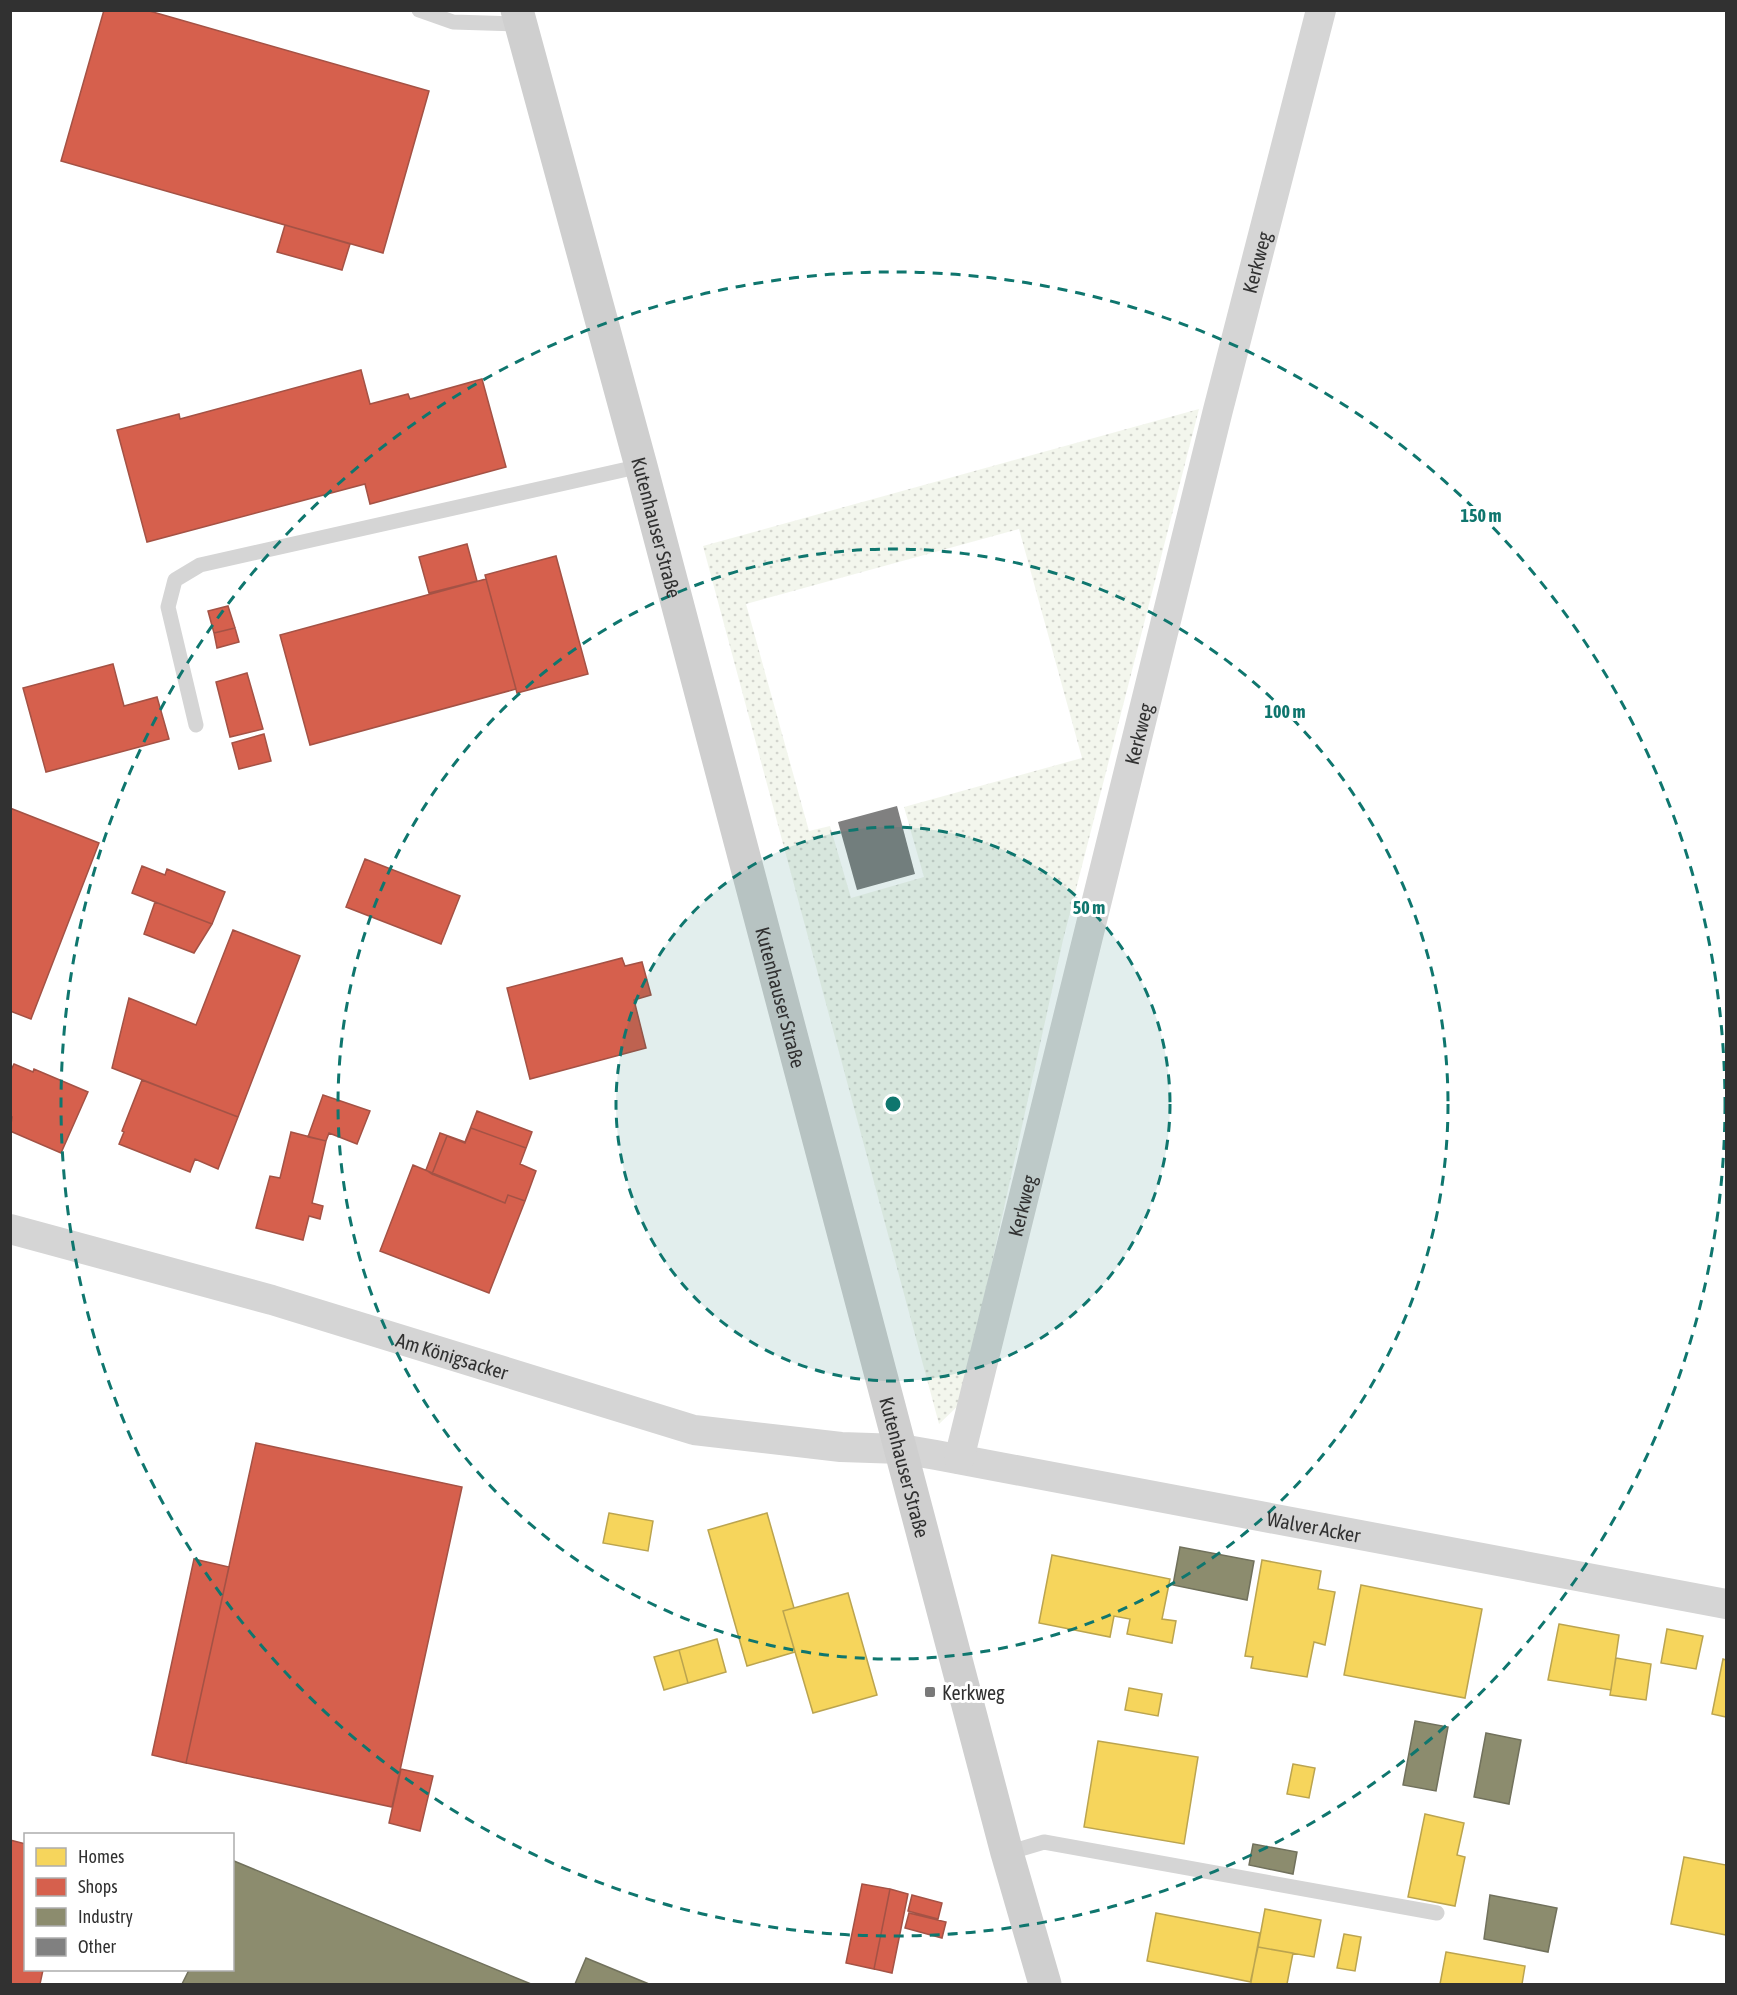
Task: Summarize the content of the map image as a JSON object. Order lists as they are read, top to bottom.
{
  "streets": {
    "street": [
      "Kerkweg",
      "Kutenhauser Straße",
      "Am Königsacker",
      "Walver Acker"
    ]
  },
  "crossings": [
    ["Kerkweg", "Walver Acker"],
    ["Kutenhauser Straße", "Am Königsacker"],
    ["Kutenhauser Straße", "Walver Acker"],
    ["Am Königsacker", "Walver Acker"]
  ],
  "places": {
    "transit": ["Kerkweg"]
  },
  "legend": [
    "Homes",
    "Shops",
    "Industry",
    "Other"
  ],
  "rings": ["150 m", "100 m", "50 m"]
}
